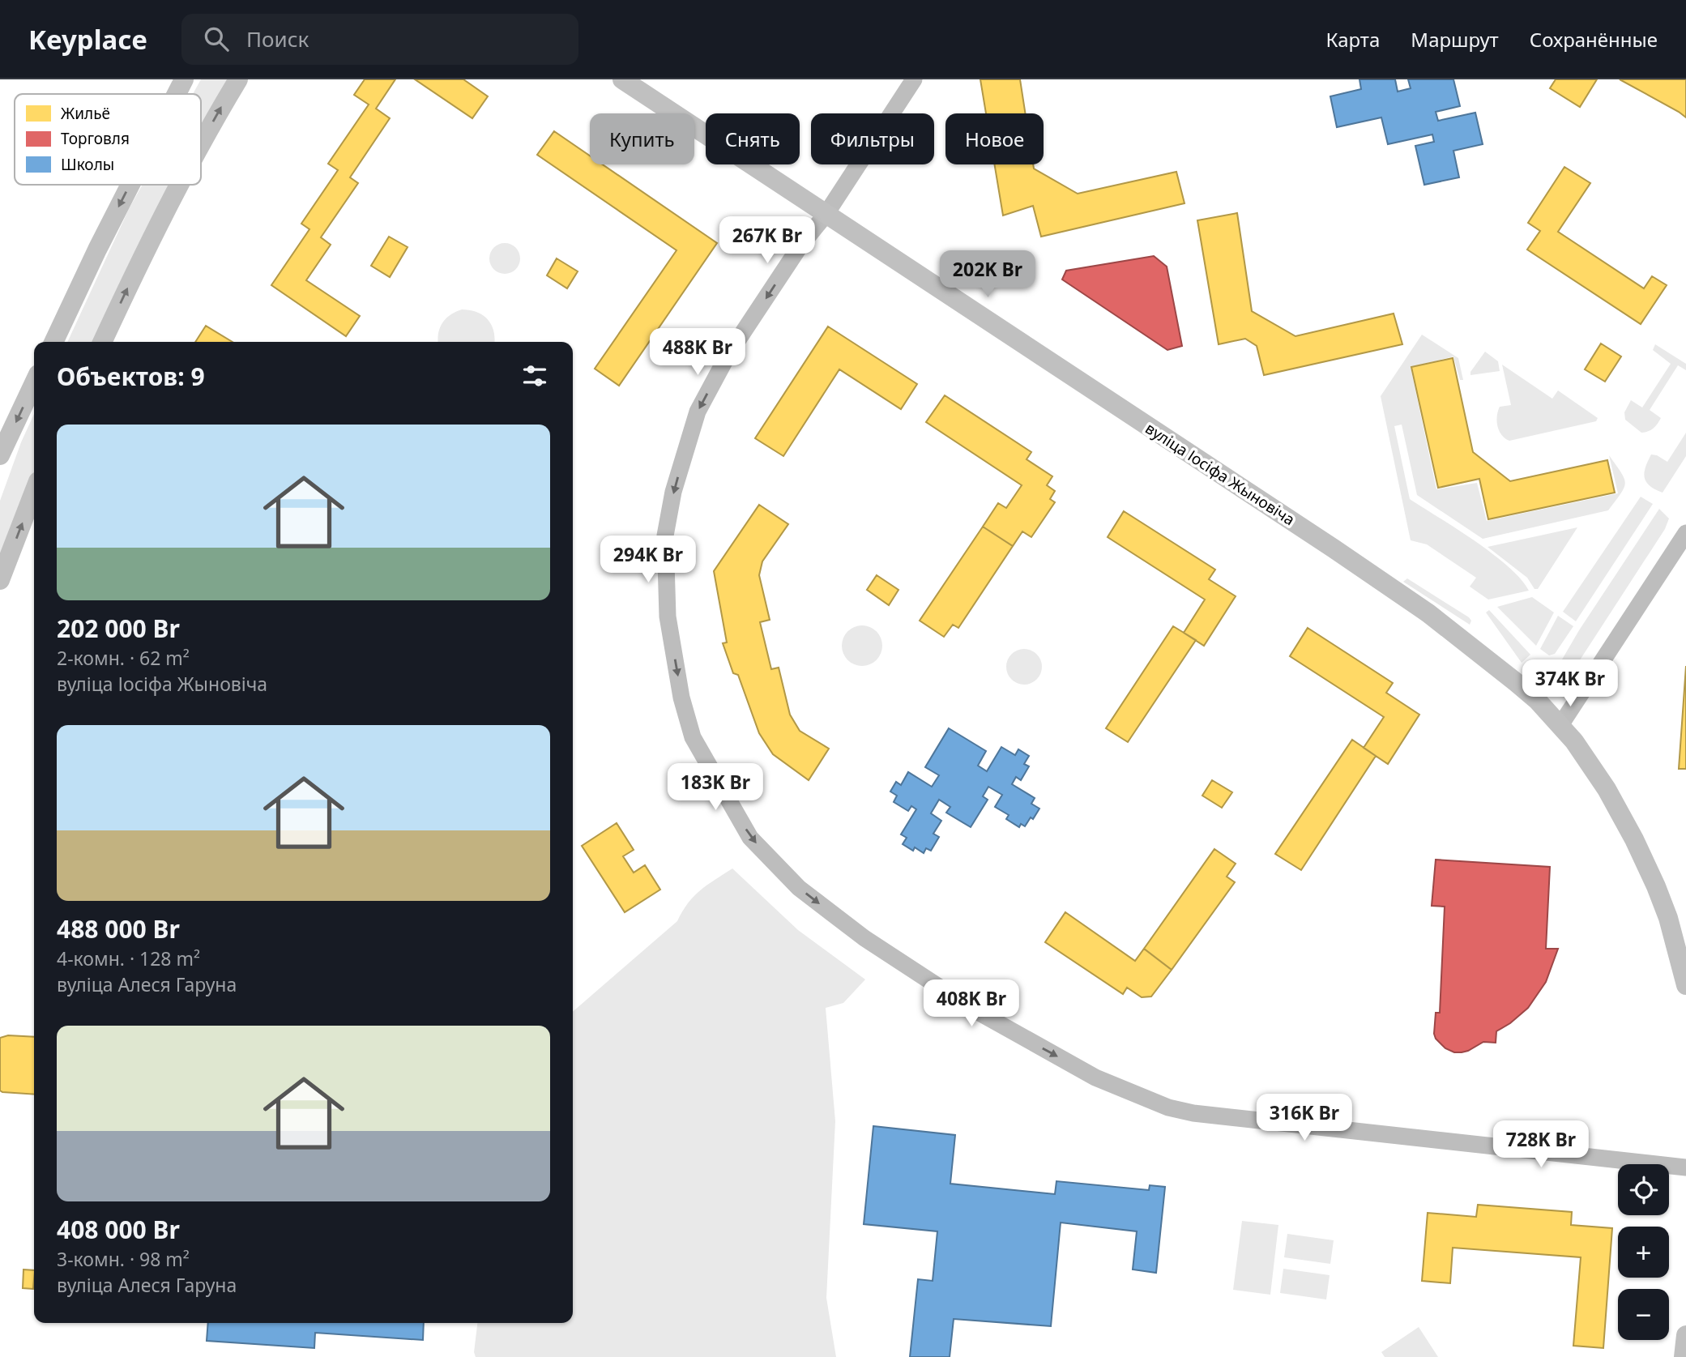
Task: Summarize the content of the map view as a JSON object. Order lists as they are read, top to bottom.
{
  "streets": {
    "main road": ["вуліца Іосіфа Жыновіча"]
  },
  "legend": ["Жильё", "Торговля", "Школы"],
  "page": {
    "header": "Keyplace",
    "search": "Поиск",
    "nav": ["Карта", "Маршрут", "Сохранённые"],
    "chip": [
      "Купить",
      "Снять",
      "Фильтры",
      "Новое"
    ],
    "price": [
      "267K Br",
      "202K Br",
      "488K Br",
      "294K Br",
      "374K Br",
      "183K Br",
      "408K Br",
      "316K Br",
      "728K Br"
    ],
    "heading": "Объектов: 9",
    "list": [
      {
        "name": "202 000 Br",
        "note": "2-комн. · 62 m² · вуліца Іосіфа Жыновіча"
      },
      {
        "name": "488 000 Br",
        "note": "4-комн. · 128 m² · вуліца Алеся Гаруна"
      },
      {
        "name": "408 000 Br",
        "note": "3-комн. · 98 m² · вуліца Алеся Гаруна"
      }
    ],
    "map_buttons": ["+", "−"]
  }
}
